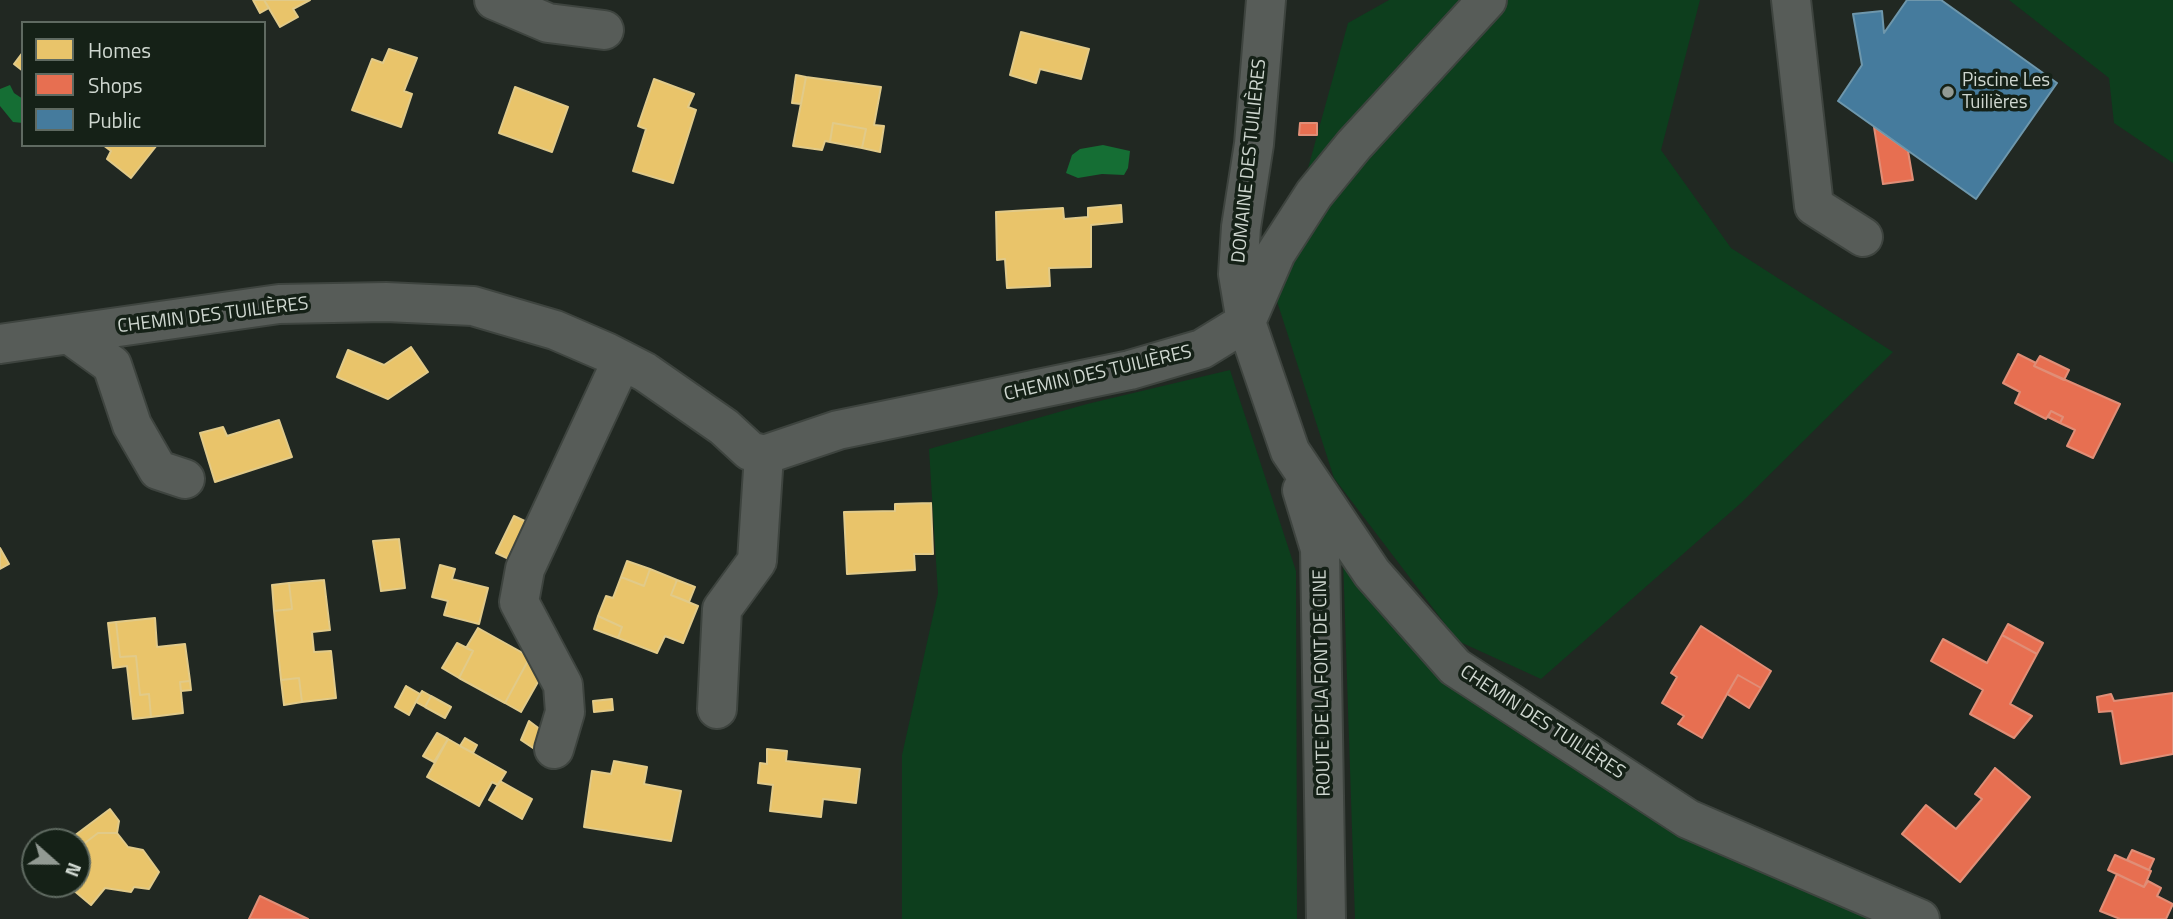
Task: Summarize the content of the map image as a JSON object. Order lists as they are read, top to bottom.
{
  "streets": {
    "street": ["DOMAINE DES TUILIÈRES", "CHEMIN DES TUILIÈRES", "ROUTE DE LA FONT DE CINE"]
  },
  "crossings": [
    ["DOMAINE DES TUILIÈRES", "CHEMIN DES TUILIÈRES"],
    ["CHEMIN DES TUILIÈRES", "ROUTE DE LA FONT DE CINE"]
  ],
  "places": ["Piscine Les Tuilières"],
  "legend": ["Homes", "Shops", "Public"],
  "north": "right"
}
